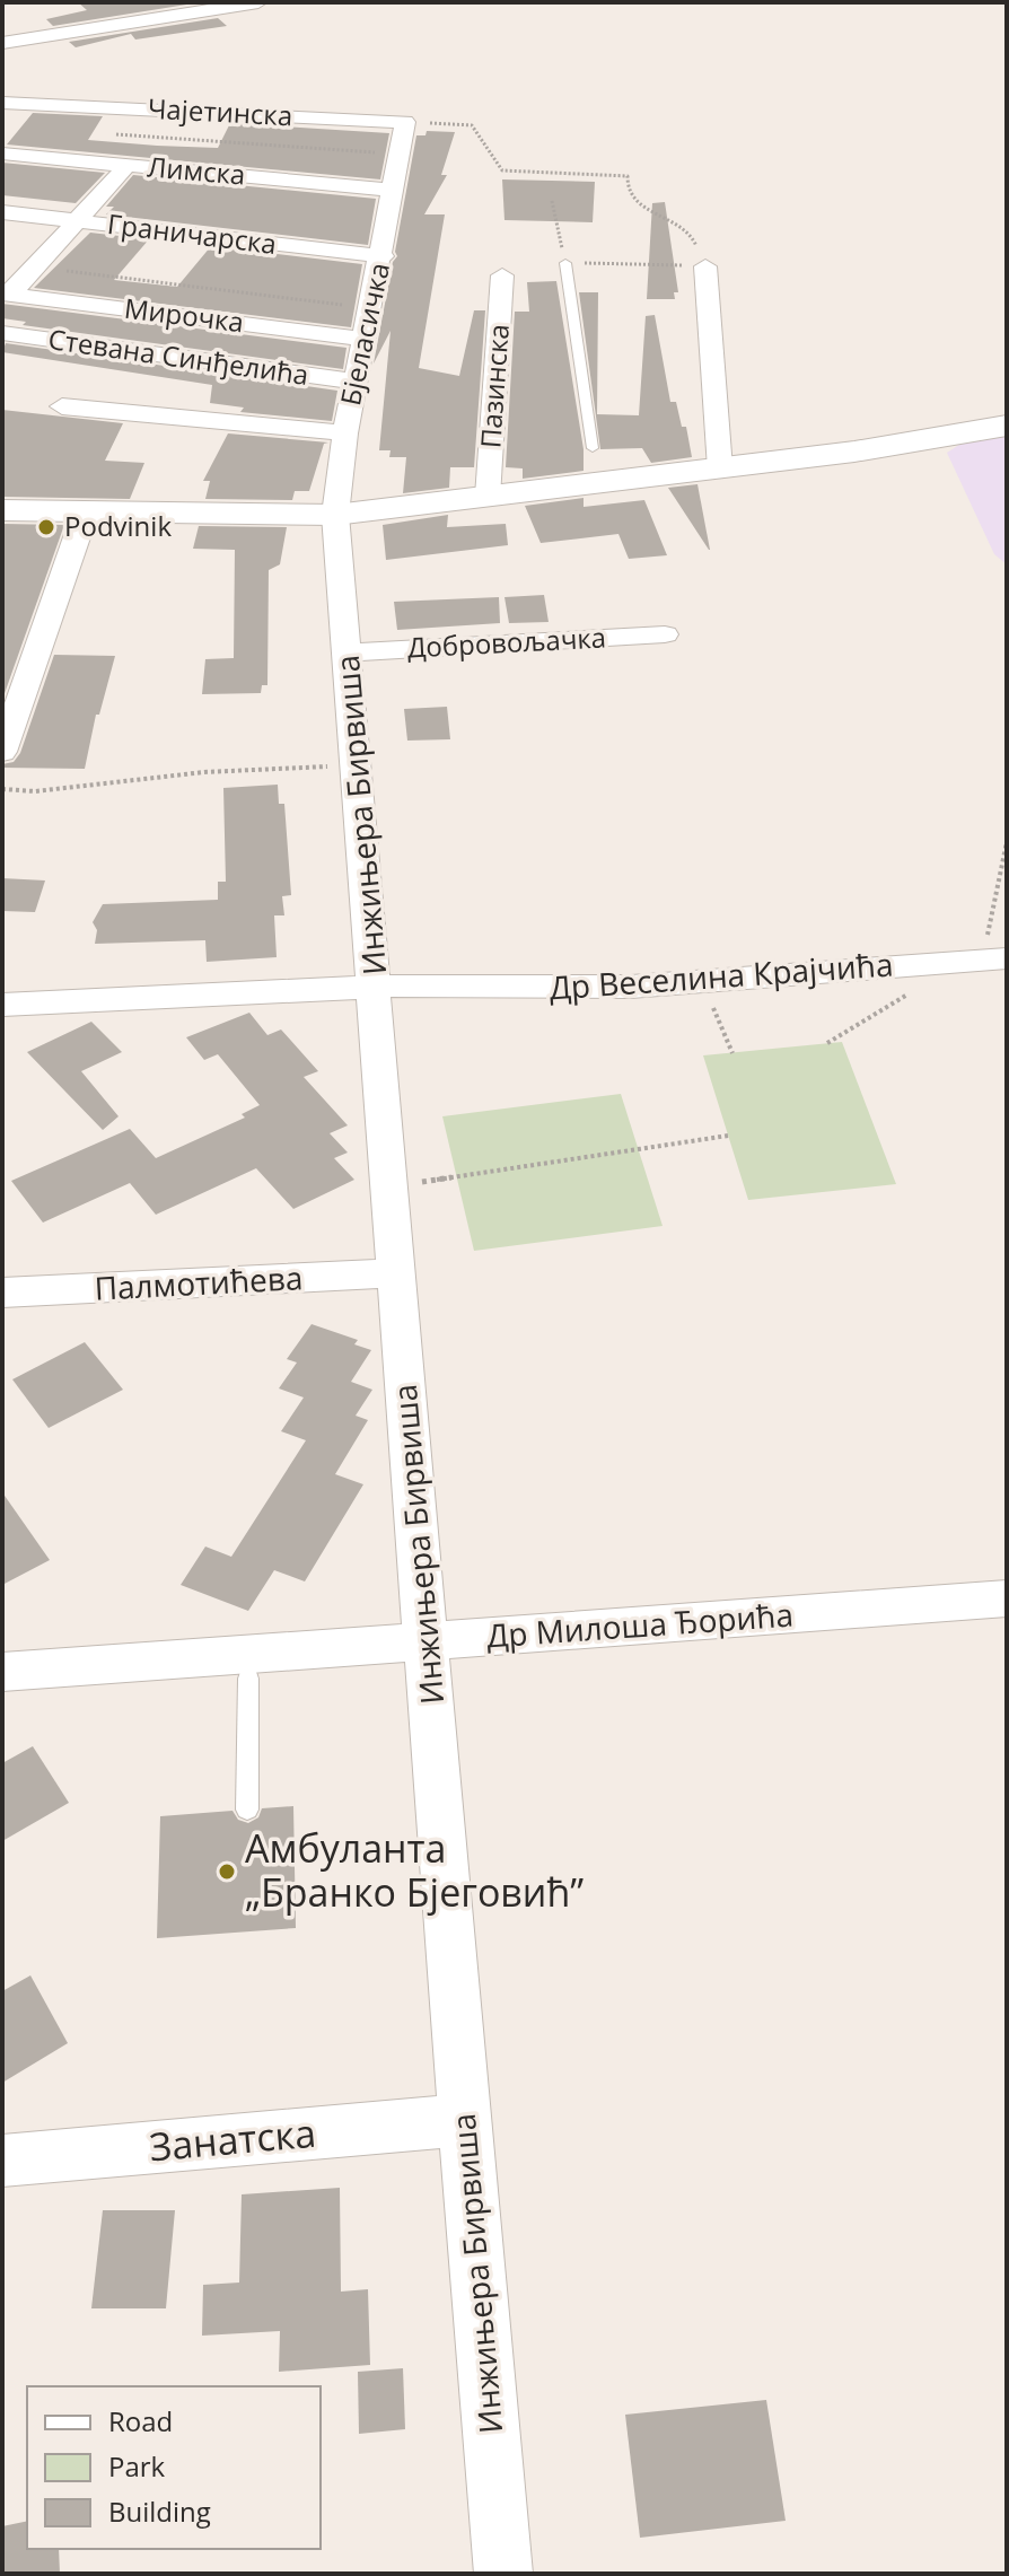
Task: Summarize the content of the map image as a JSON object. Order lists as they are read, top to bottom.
{
  "streets": {
    "street": [
      "Чајетинска",
      "Лимска",
      "Граничарска",
      "Мирочка",
      "Бјеласичка",
      "Стевана Синђелића",
      "Пазинска",
      "Добровољачка",
      "Инжињера Бирвиша",
      "Др Веселина Крајчића",
      "Палмотићева",
      "Др Милоша Ђорића",
      "Занатска"
    ]
  },
  "crossings": [
    ["Лимска", "Бјеласичка"],
    ["Граничарска", "Бјеласичка"],
    ["Мирочка", "Бјеласичка"],
    ["Бјеласичка", "Стевана Синђелића"],
    ["Бјеласичка", "Инжињера Бирвиша"],
    ["Добровољачка", "Инжињера Бирвиша"],
    ["Инжињера Бирвиша", "Др Веселина Крајчића"],
    ["Инжињера Бирвиша", "Палмотићева"],
    ["Инжињера Бирвиша", "Др Милоша Ђорића"],
    ["Инжињера Бирвиша", "Занатска"]
  ],
  "places": ["Podvinik", "Амбуланта „Бранко Бјеговић”"],
  "legend": ["Road", "Park", "Building"]
}
